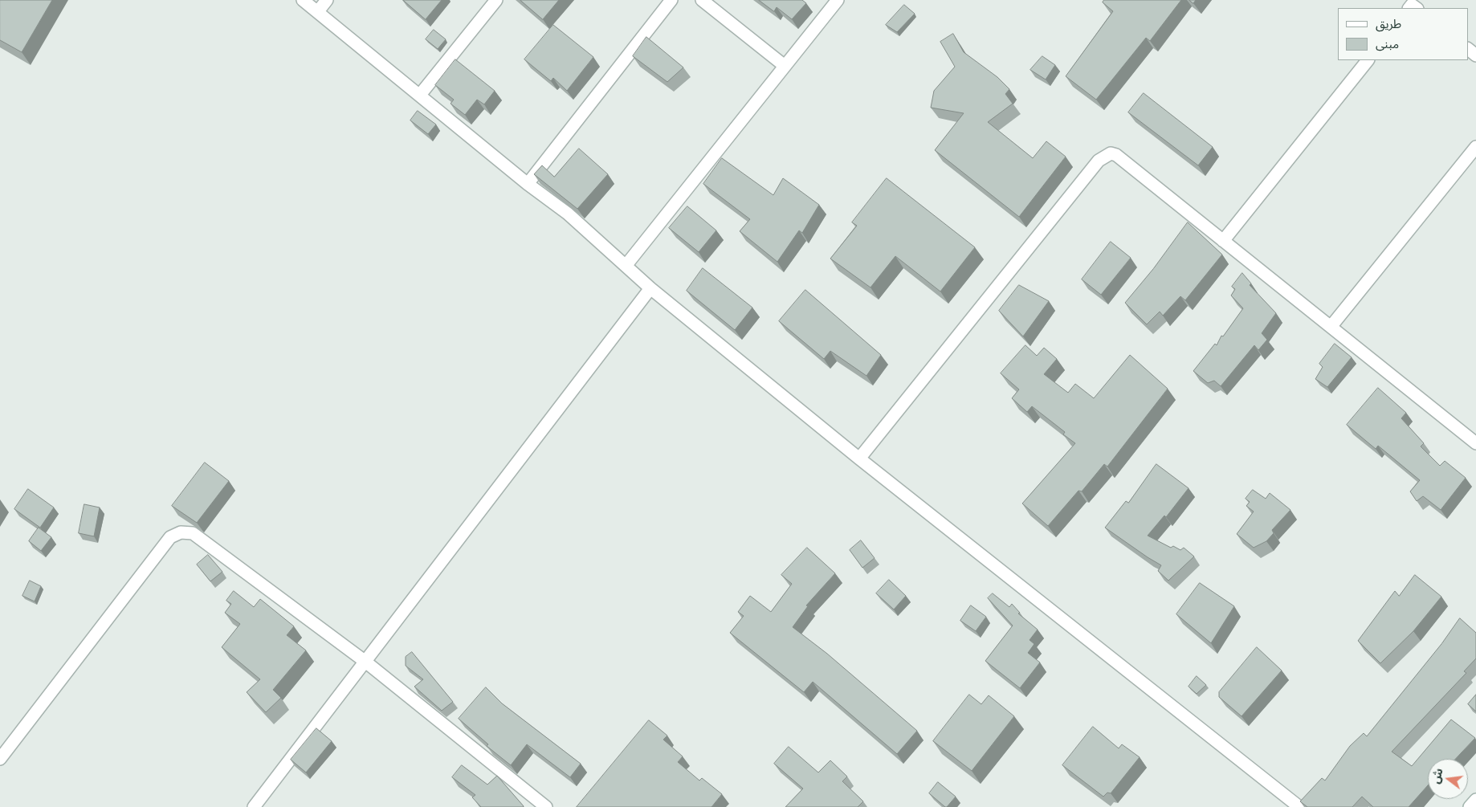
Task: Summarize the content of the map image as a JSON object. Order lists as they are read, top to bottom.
{
  "legend": ["طريق", "مبنى"],
  "north": "left"
}
